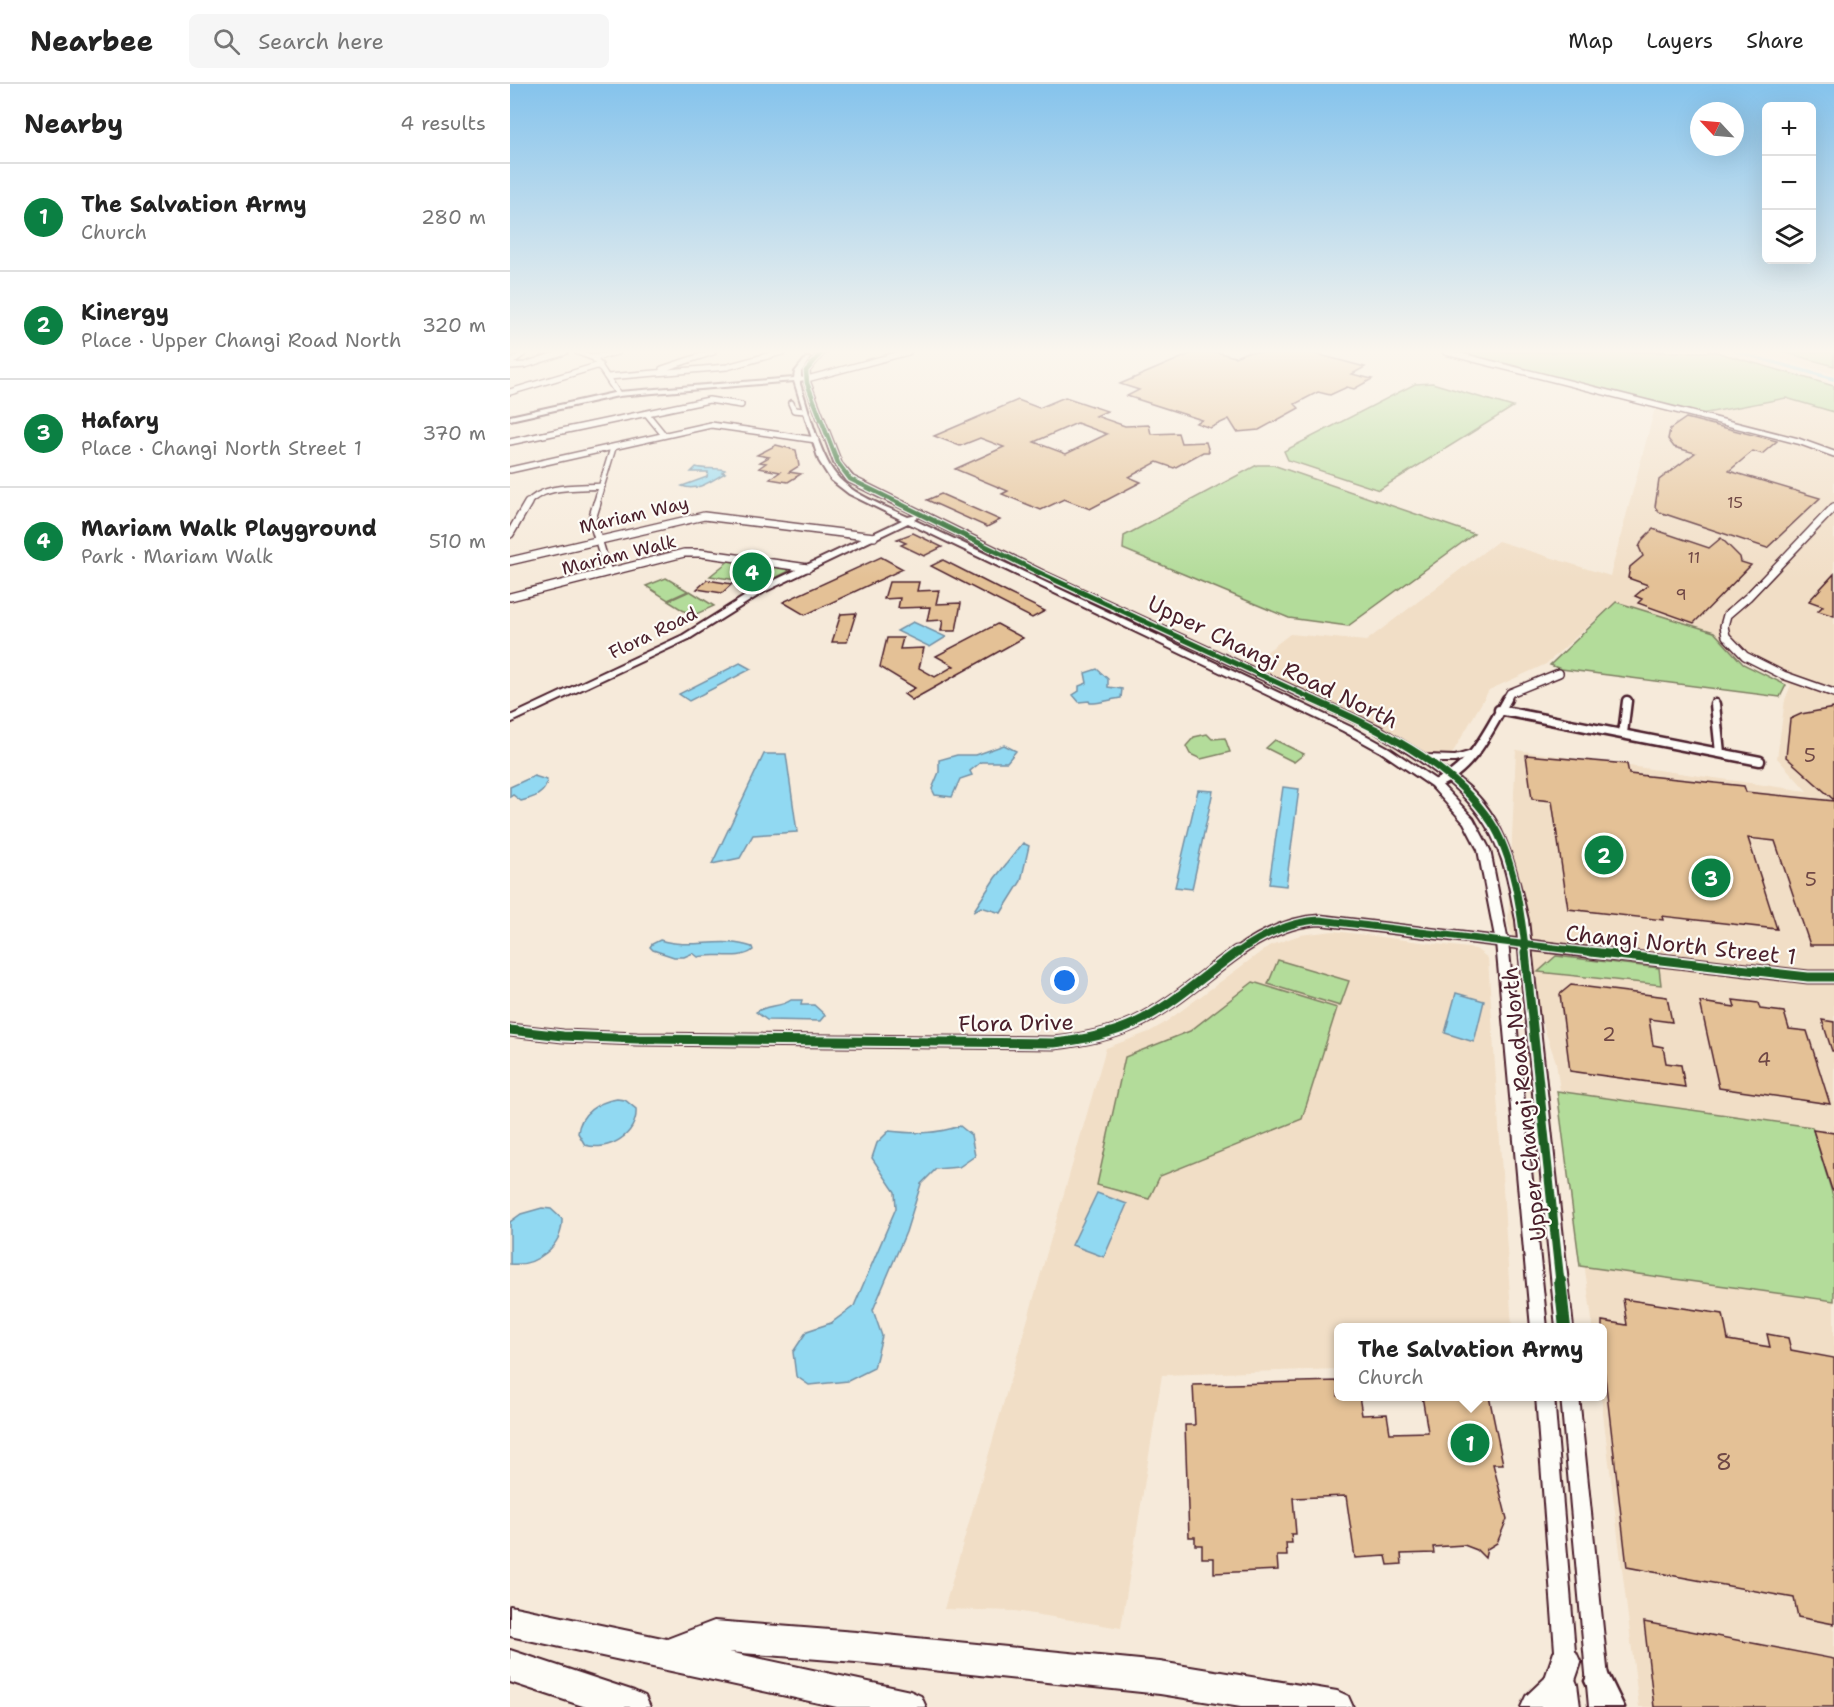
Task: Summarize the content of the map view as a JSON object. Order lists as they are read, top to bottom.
{
  "streets": {
    "street": [
      "Mariam Way",
      "Mariam Walk",
      "Flora Road",
      "Upper Changi Road North",
      "Changi North Street 1",
      "Flora Drive"
    ]
  },
  "crossings": [
    ["Mariam Walk", "Flora Road"],
    ["Upper Changi Road North", "Changi North Street 1"],
    ["Upper Changi Road North", "Flora Drive"],
    ["Changi North Street 1", "Flora Drive"]
  ],
  "house_numbers": [
    "15",
    "11",
    "9",
    "5",
    "5",
    "2",
    "4",
    "8"
  ],
  "north": "top left",
  "page": {
    "header": "Nearbee",
    "search": "Search here",
    "nav": ["Map", "Layers", "Share"],
    "heading": ["Nearby", "4 results"],
    "map_buttons": ["+", "−"],
    "list": [
      {
        "mark": "1",
        "name": "The Salvation Army",
        "note": "Church",
        "value": "280 m"
      },
      {
        "mark": "2",
        "name": "Kinergy",
        "note": "Place · Upper Changi Road North",
        "value": "320 m"
      },
      {
        "mark": "3",
        "name": "Hafary",
        "note": "Place · Changi North Street 1",
        "value": "370 m"
      },
      {
        "mark": "4",
        "name": "Mariam Walk Playground",
        "note": "Park · Mariam Walk",
        "value": "510 m"
      }
    ],
    "pins": [
      "4",
      "2",
      "3",
      "1"
    ],
    "popup": ["The Salvation Army", "Church"]
  }
}
